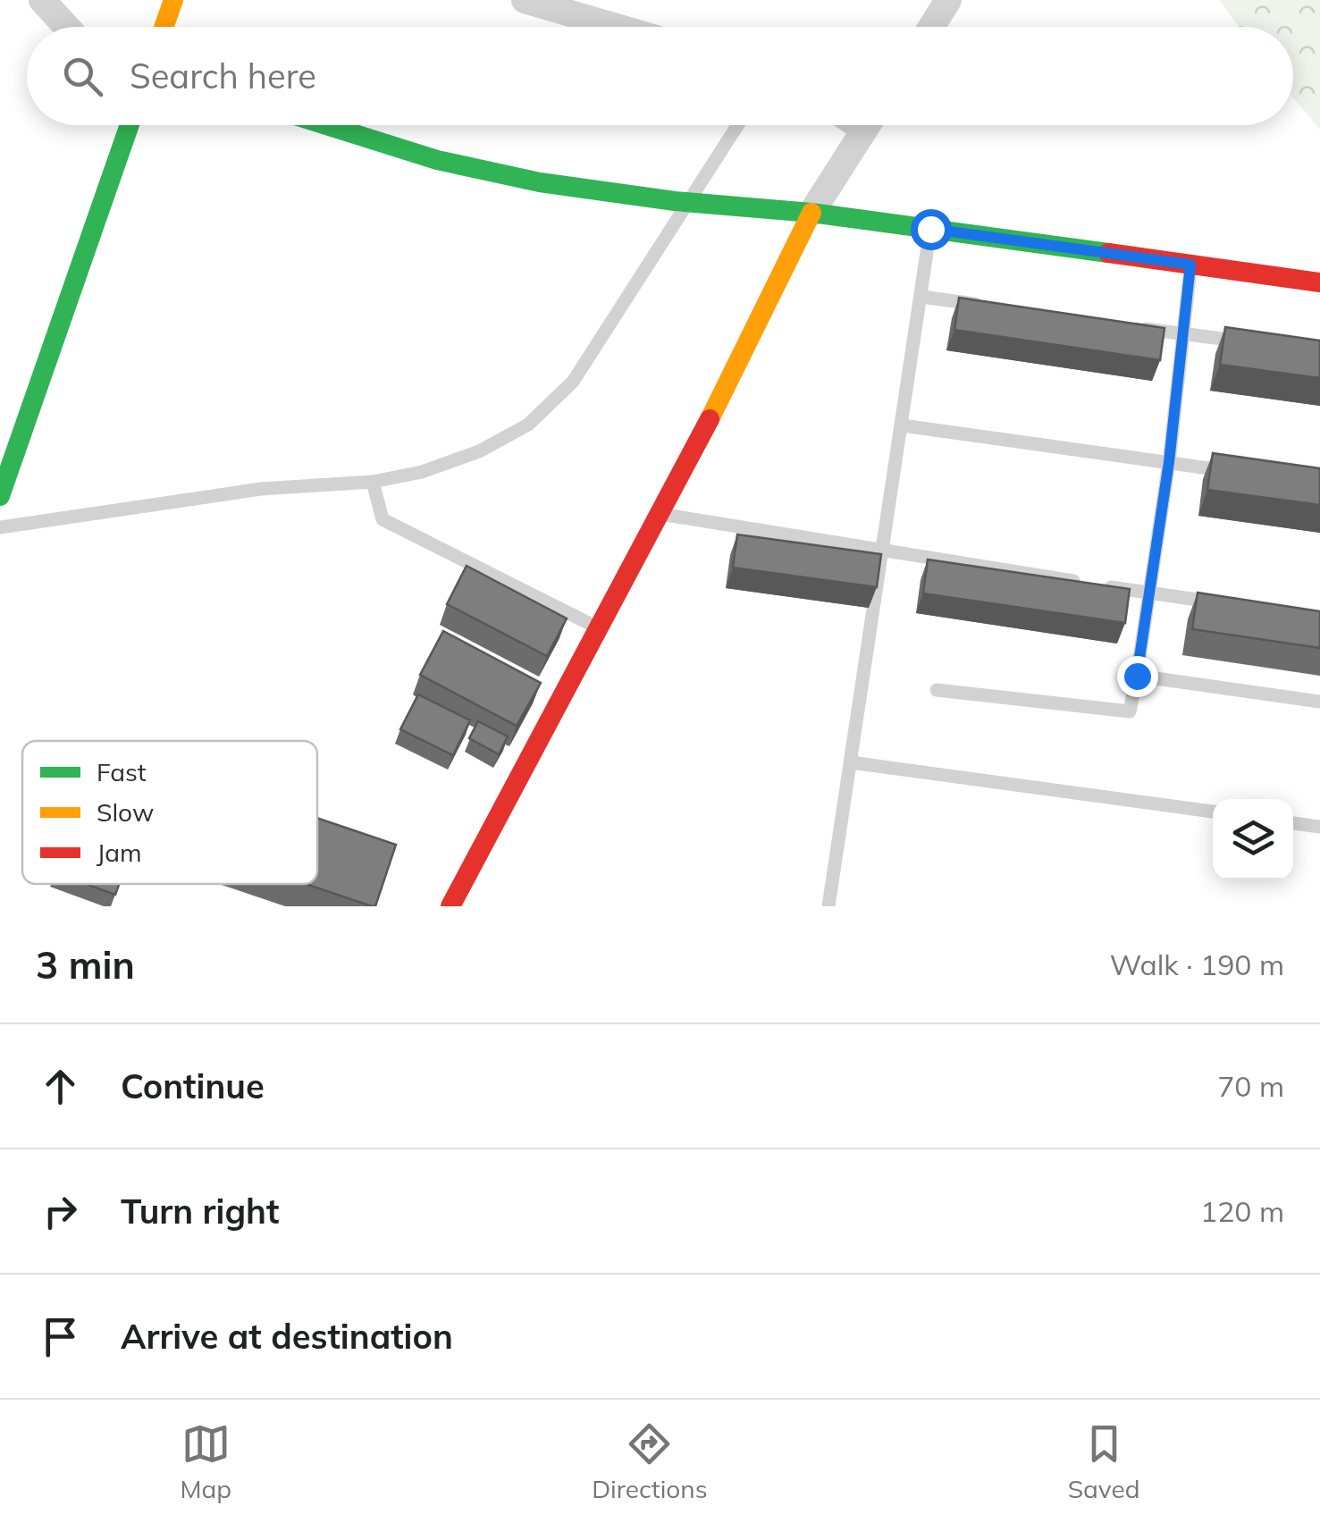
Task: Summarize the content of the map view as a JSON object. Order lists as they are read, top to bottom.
{
  "legend": ["Fast", "Slow", "Jam"],
  "page": {
    "search": "Search here",
    "heading": ["3 min", "Walk · 190 m"],
    "list": [
      ["Continue", "70 m"],
      ["Turn right", "120 m"],
      "Arrive at destination"
    ],
    "nav": ["Map", "Directions", "Saved"]
  }
}
